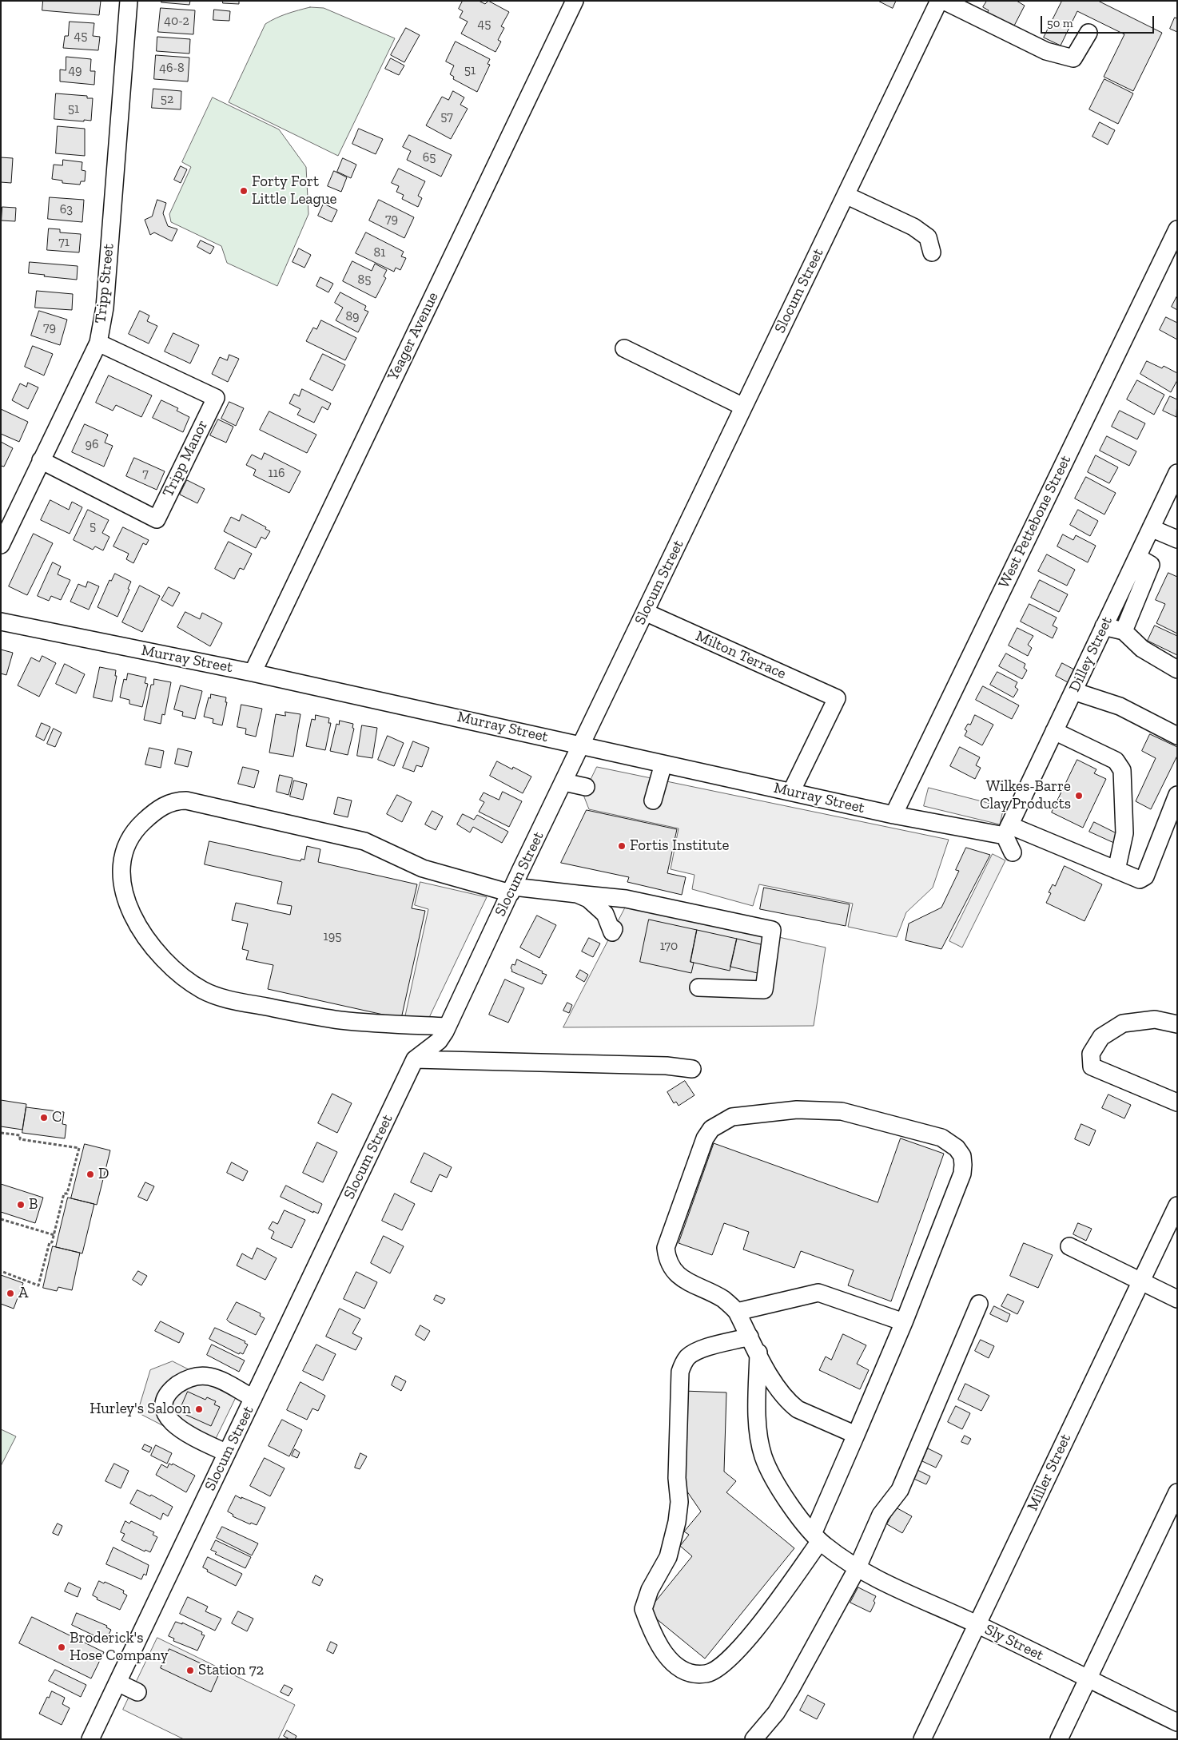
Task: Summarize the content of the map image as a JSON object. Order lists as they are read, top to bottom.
{
  "streets": {
    "street": [
      "Tripp Street",
      "Slocum Street",
      "Yeager Avenue",
      "Tripp Manor",
      "West Pettebone Street",
      "Dilley Street",
      "Milton Terrace",
      "Murray Street",
      "Miller Street",
      "Sly Street"
    ]
  },
  "crossings": [
    ["Tripp Street", "Tripp Manor"],
    ["Slocum Street", "Milton Terrace"],
    ["Slocum Street", "Murray Street"],
    ["Yeager Avenue", "Murray Street"],
    ["West Pettebone Street", "Murray Street"],
    ["Dilley Street", "Murray Street"],
    ["Milton Terrace", "Murray Street"],
    ["Miller Street", "Sly Street"]
  ],
  "places": [
    "Forty Fort Little League",
    "Wilkes-Barre Clay Products",
    "Fortis Institute",
    "C",
    "D",
    "B",
    "A",
    "Hurley's Saloon",
    "Broderick's Hose Company",
    "Station 72"
  ],
  "house_numbers": [
    "40-2",
    "45",
    "45",
    "46-8",
    "49",
    "51",
    "52",
    "51",
    "57",
    "65",
    "63",
    "79",
    "71",
    "81",
    "85",
    "89",
    "79",
    "96",
    "116",
    "7",
    "5",
    "195",
    "170"
  ],
  "scale_bar": "50 m"
}
